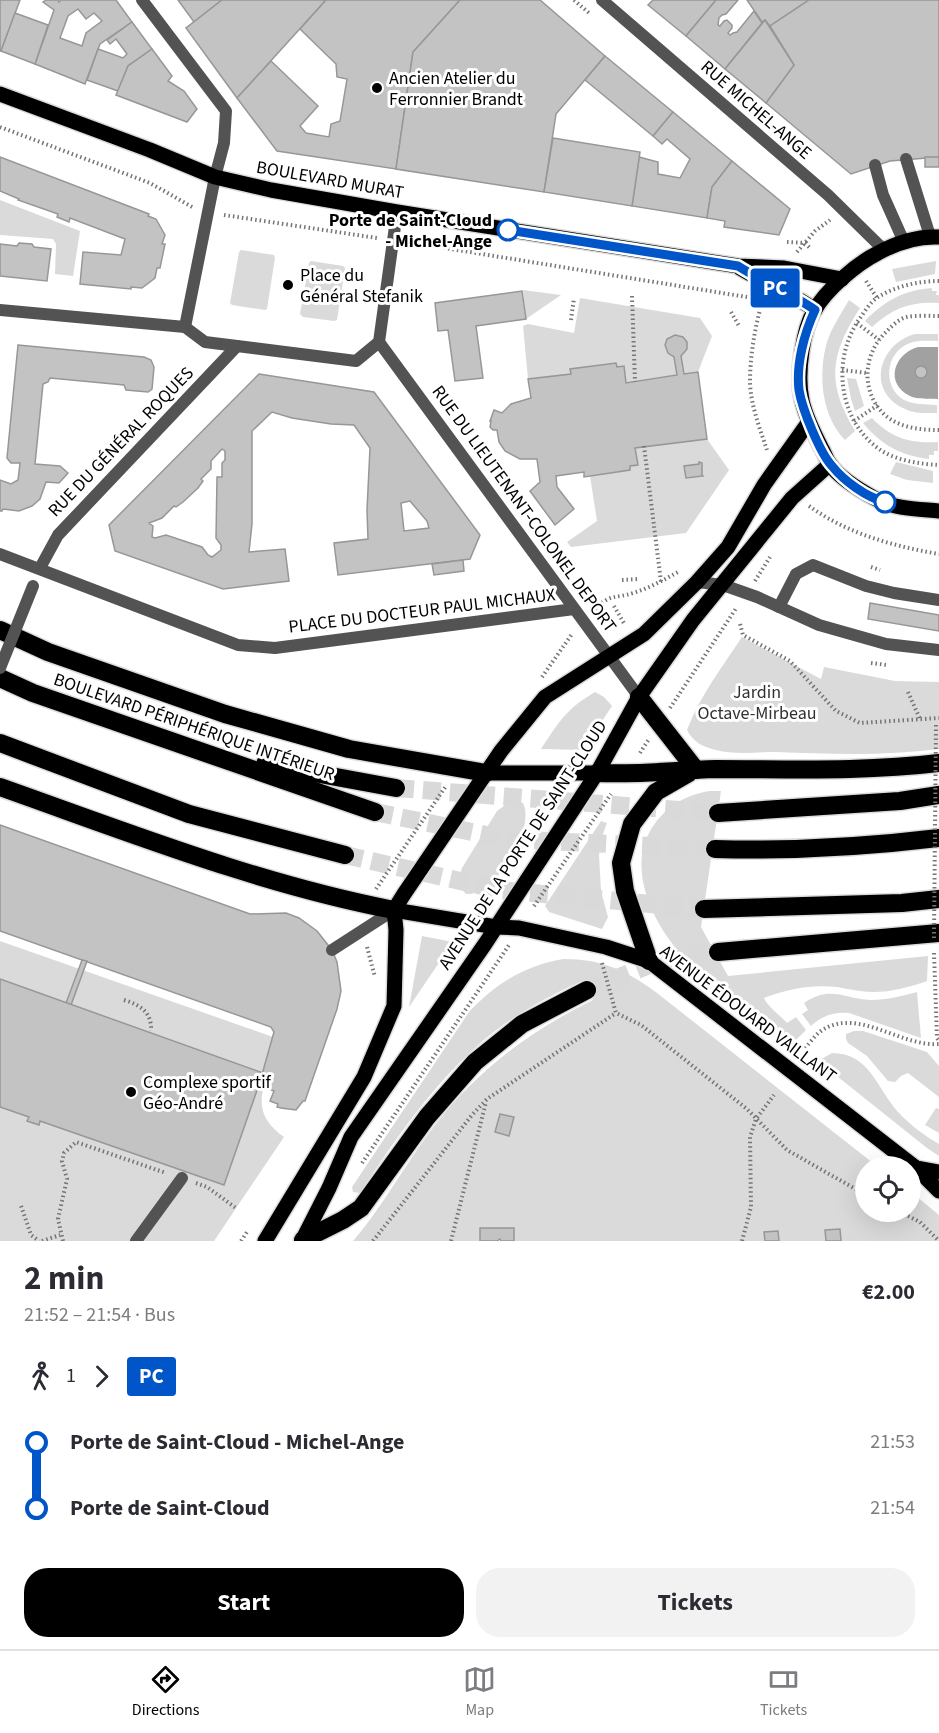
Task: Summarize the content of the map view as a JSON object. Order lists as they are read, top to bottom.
{
  "streets": {
    "highway": ["BOULEVARD PÉRIPHÉRIQUE INTÉRIEUR"],
    "main road": ["BOULEVARD MURAT", "AVENUE DE LA PORTE DE SAINT-CLOUD", "AVENUE ÉDOUARD VAILLANT"],
    "street": [
      "RUE MICHEL-ANGE",
      "RUE DU GÉNÉRAL ROQUES",
      "RUE DU LIEUTENANT-COLONEL DEPORT",
      "PLACE DU DOCTEUR PAUL MICHAUX"
    ]
  },
  "crossings": [
    ["RUE DU GÉNÉRAL ROQUES", "PLACE DU DOCTEUR PAUL MICHAUX"],
    ["RUE DU LIEUTENANT-COLONEL DEPORT", "PLACE DU DOCTEUR PAUL MICHAUX"],
    ["RUE DU LIEUTENANT-COLONEL DEPORT", "AVENUE DE LA PORTE DE SAINT-CLOUD"],
    ["AVENUE DE LA PORTE DE SAINT-CLOUD", "AVENUE ÉDOUARD VAILLANT"]
  ],
  "parks": ["Jardin Octave-Mirbeau"],
  "places": [
    "Ancien Atelier du Ferronnier Brandt",
    "Porte de Saint-Cloud - Michel-Ange",
    "Place du Général Stefanik",
    "Complexe sportif Géo-André"
  ],
  "lines": ["bus line PC"],
  "page": {
    "on_map": "PC",
    "heading": ["2 min", "21:52 – 21:54 · Bus", "€2.00"],
    "legs": ["1", "PC"],
    "list": [
      {
        "name": "Porte de Saint-Cloud - Michel-Ange",
        "value": "21:53"
      },
      {
        "name": "Porte de Saint-Cloud",
        "value": "21:54"
      }
    ],
    "buttons": ["Start", "Tickets"],
    "tabs": ["Directions", "Map", "Tickets"]
  }
}
